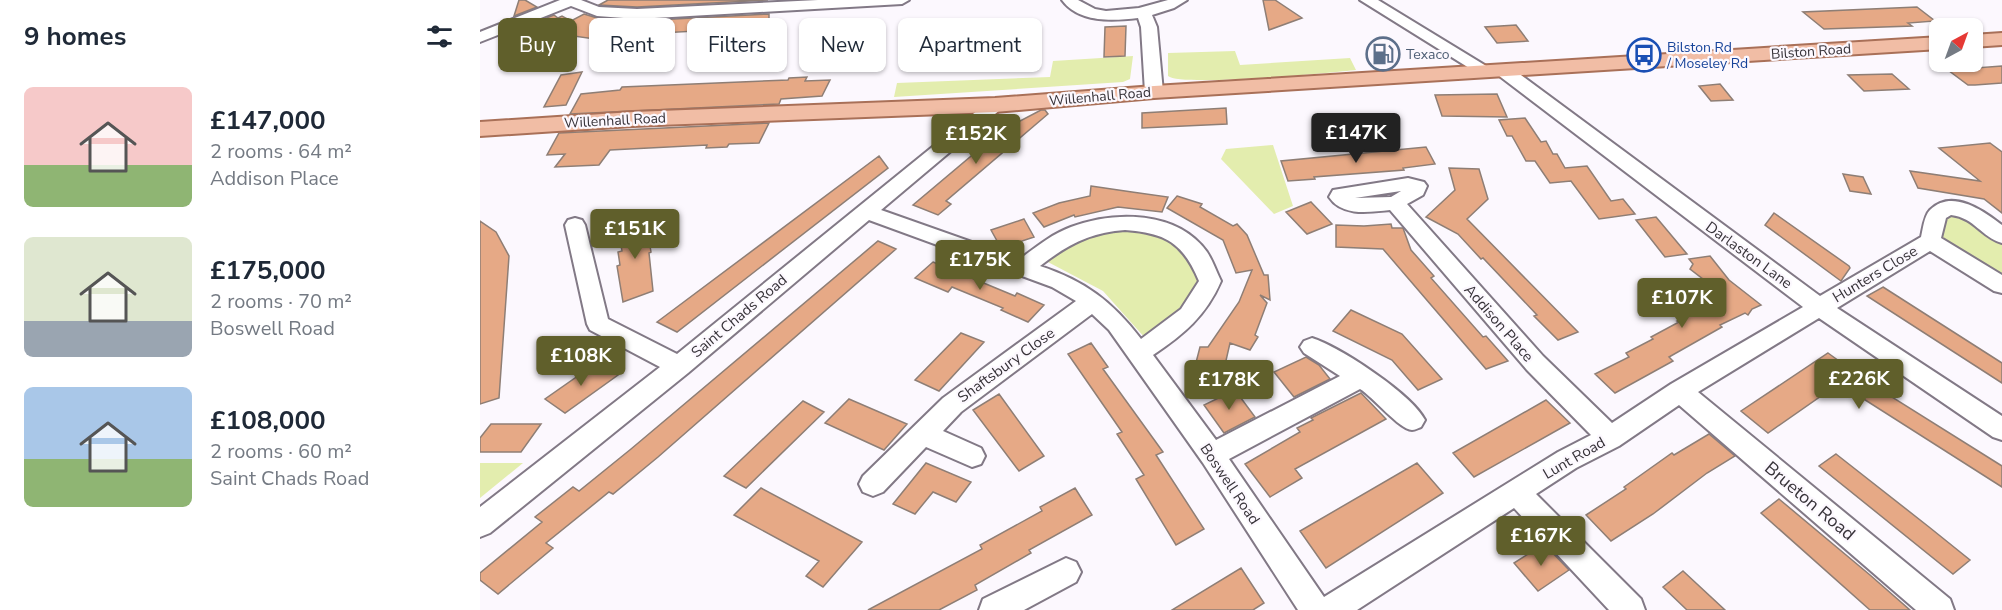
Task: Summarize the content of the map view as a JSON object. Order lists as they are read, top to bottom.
{
  "streets": {
    "main road": ["Bilston Road", "Willenhall Road"],
    "street": [
      "Darlaston Lane",
      "Hunters Close",
      "Saint Chads Road",
      "Addison Place",
      "Shaftsbury Close",
      "Lunt Road",
      "Boswell Road",
      "Brueton Road"
    ]
  },
  "crossings": [
    ["Bilston Road", "Willenhall Road"],
    ["Bilston Road", "Darlaston Lane"],
    ["Willenhall Road", "Darlaston Lane"],
    ["Willenhall Road", "Saint Chads Road"],
    ["Darlaston Lane", "Hunters Close"],
    ["Darlaston Lane", "Lunt Road"],
    ["Hunters Close", "Lunt Road"],
    ["Saint Chads Road", "Boswell Road"],
    ["Addison Place", "Lunt Road"],
    ["Shaftsbury Close", "Boswell Road"],
    ["Lunt Road", "Brueton Road"]
  ],
  "places": {
    "fuel station": ["Texaco"],
    "bus stop": ["Bilston Rd / Moseley Rd"]
  },
  "north": "top right",
  "page": {
    "heading": "9 homes",
    "chip": [
      "Buy",
      "Rent",
      "Filters",
      "New",
      "Apartment"
    ],
    "list": [
      {
        "name": "£147,000",
        "note": "2 rooms · 64 m² · Addison Place"
      },
      {
        "name": "£175,000",
        "note": "2 rooms · 70 m² · Boswell Road"
      },
      {
        "name": "£108,000",
        "note": "2 rooms · 60 m² · Saint Chads Road"
      }
    ],
    "price": [
      "£147K",
      "£152K",
      "£151K",
      "£175K",
      "£107K",
      "£108K",
      "£226K",
      "£178K",
      "£167K"
    ]
  }
}
